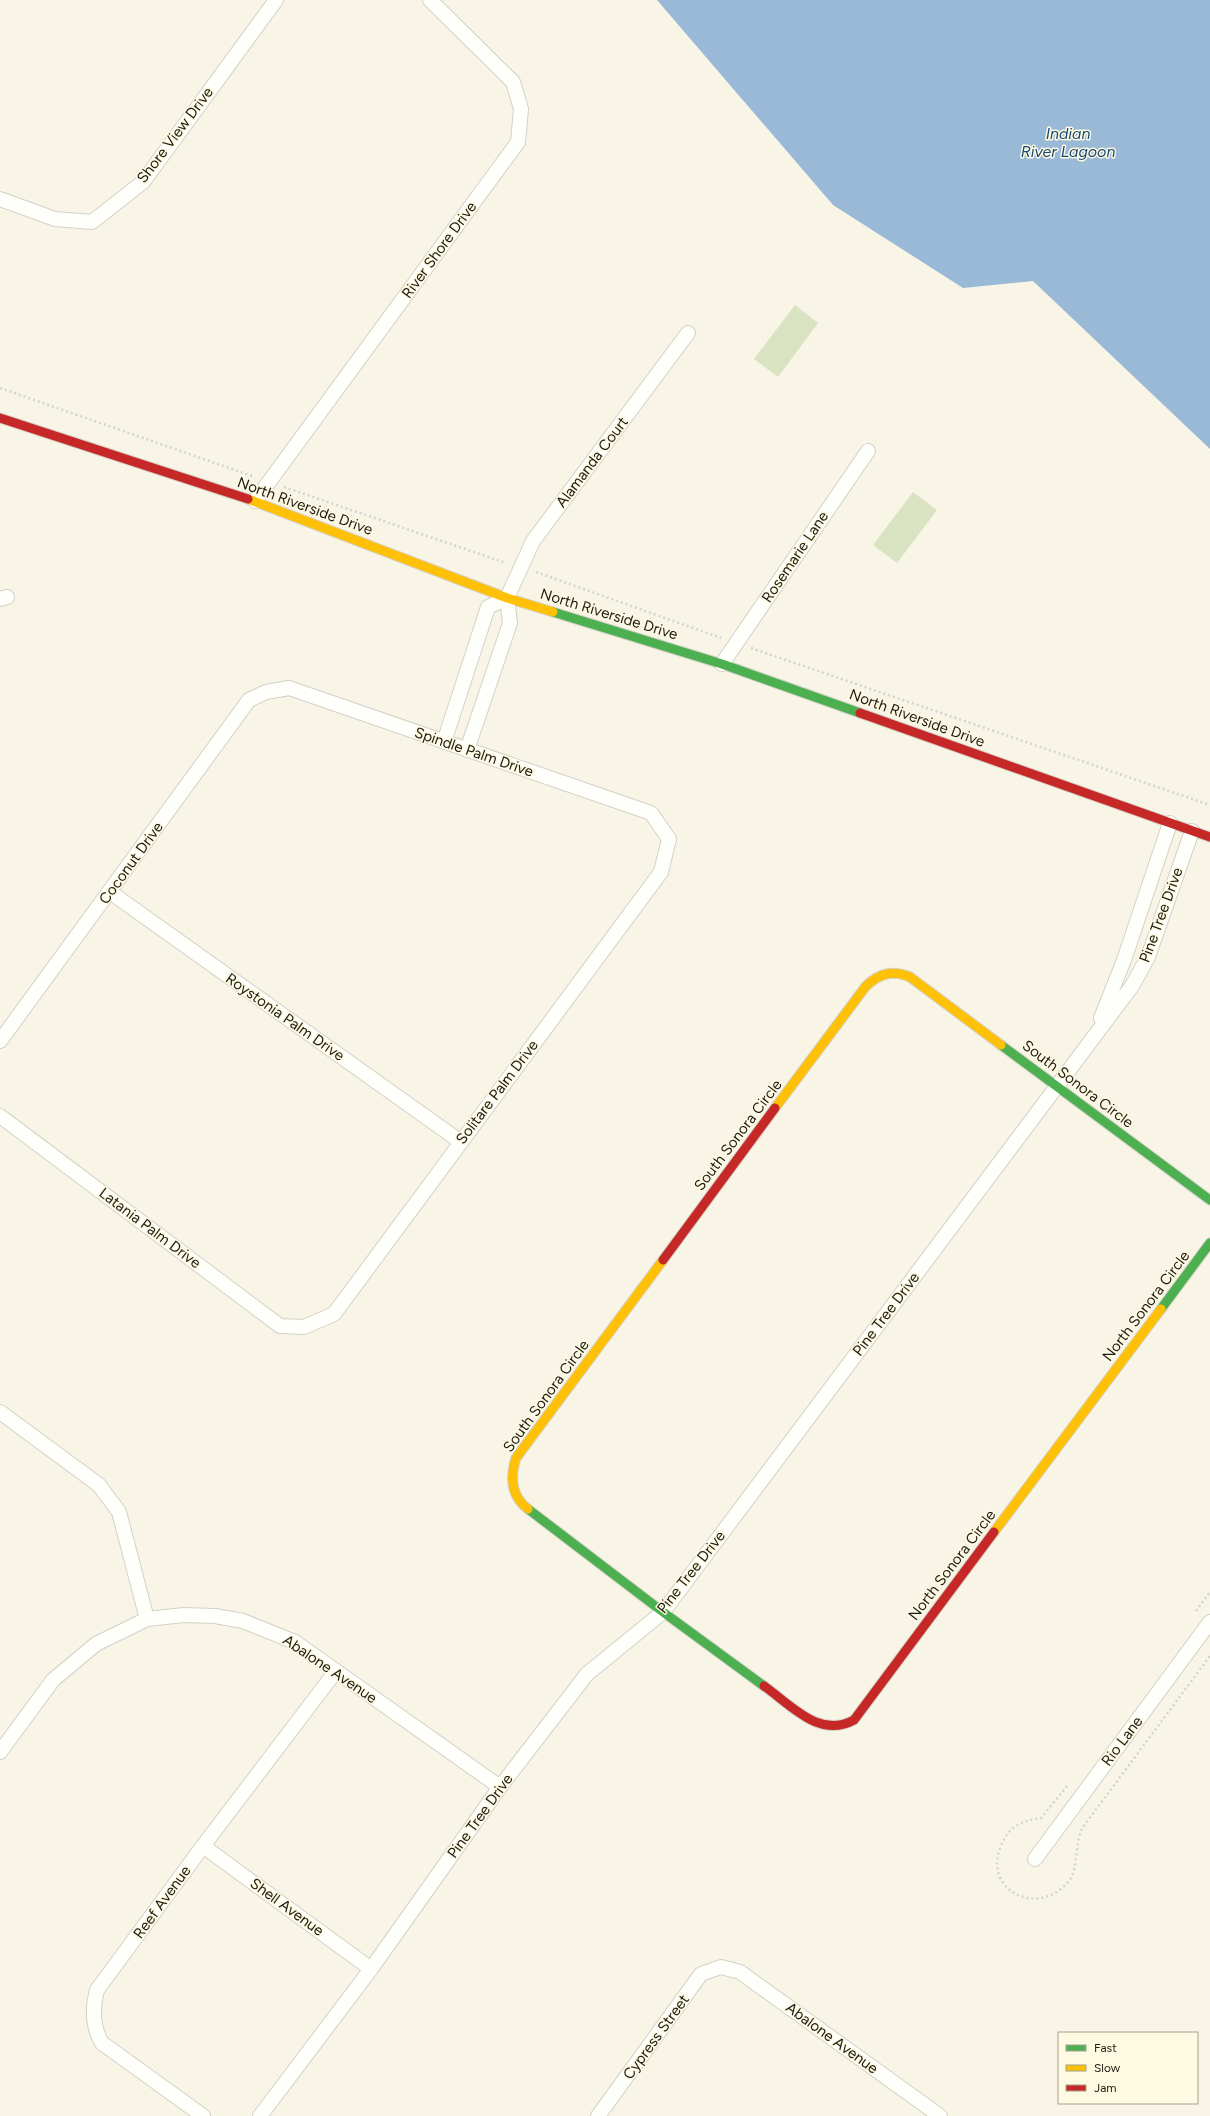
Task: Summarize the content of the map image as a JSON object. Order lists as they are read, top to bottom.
{
  "streets": {
    "street": [
      "Shore View Drive",
      "River Shore Drive",
      "Alamanda Court",
      "North Riverside Drive",
      "Rosemarie Lane",
      "Spindle Palm Drive",
      "Coconut Drive",
      "Pine Tree Drive",
      "Roystonia Palm Drive",
      "South Sonora Circle",
      "Solitare Palm Drive",
      "Latania Palm Drive",
      "North Sonora Circle",
      "Abalone Avenue",
      "Rio Lane",
      "Reef Avenue",
      "Shell Avenue",
      "Cypress Street"
    ]
  },
  "crossings": [
    ["River Shore Drive", "North Riverside Drive"],
    ["Alamanda Court", "North Riverside Drive"],
    ["North Riverside Drive", "Rosemarie Lane"],
    ["North Riverside Drive", "Pine Tree Drive"],
    ["Spindle Palm Drive", "Coconut Drive"],
    ["Spindle Palm Drive", "Solitare Palm Drive"],
    ["Coconut Drive", "Roystonia Palm Drive"],
    ["Pine Tree Drive", "South Sonora Circle"],
    ["Pine Tree Drive", "North Sonora Circle"],
    ["Pine Tree Drive", "Abalone Avenue"],
    ["Pine Tree Drive", "Shell Avenue"],
    ["Roystonia Palm Drive", "Solitare Palm Drive"],
    ["South Sonora Circle", "North Sonora Circle"],
    ["Solitare Palm Drive", "Latania Palm Drive"],
    ["Abalone Avenue", "Reef Avenue"],
    ["Abalone Avenue", "Cypress Street"],
    ["Reef Avenue", "Shell Avenue"]
  ],
  "water": ["Indian River Lagoon"],
  "legend": ["Fast", "Slow", "Jam"]
}
